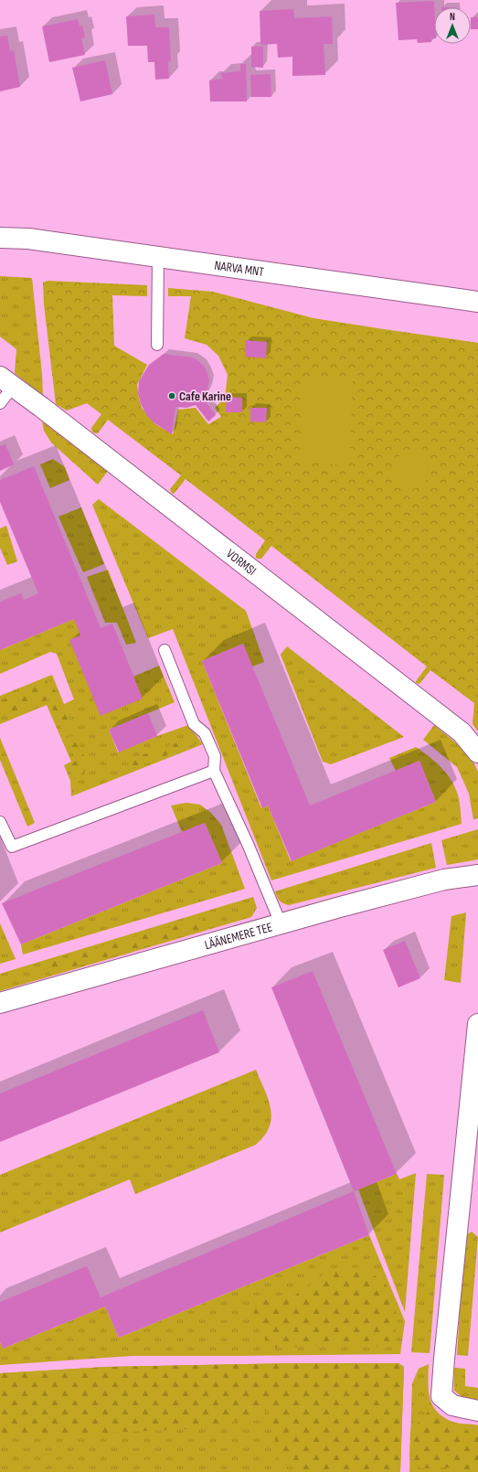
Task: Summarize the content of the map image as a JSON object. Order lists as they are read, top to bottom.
{
  "streets": {
    "street": ["NARVA MNT", "VORMSI", "LÄÄNEMERE TEE"]
  },
  "places": ["Cafe Karine"],
  "north": "top"
}
